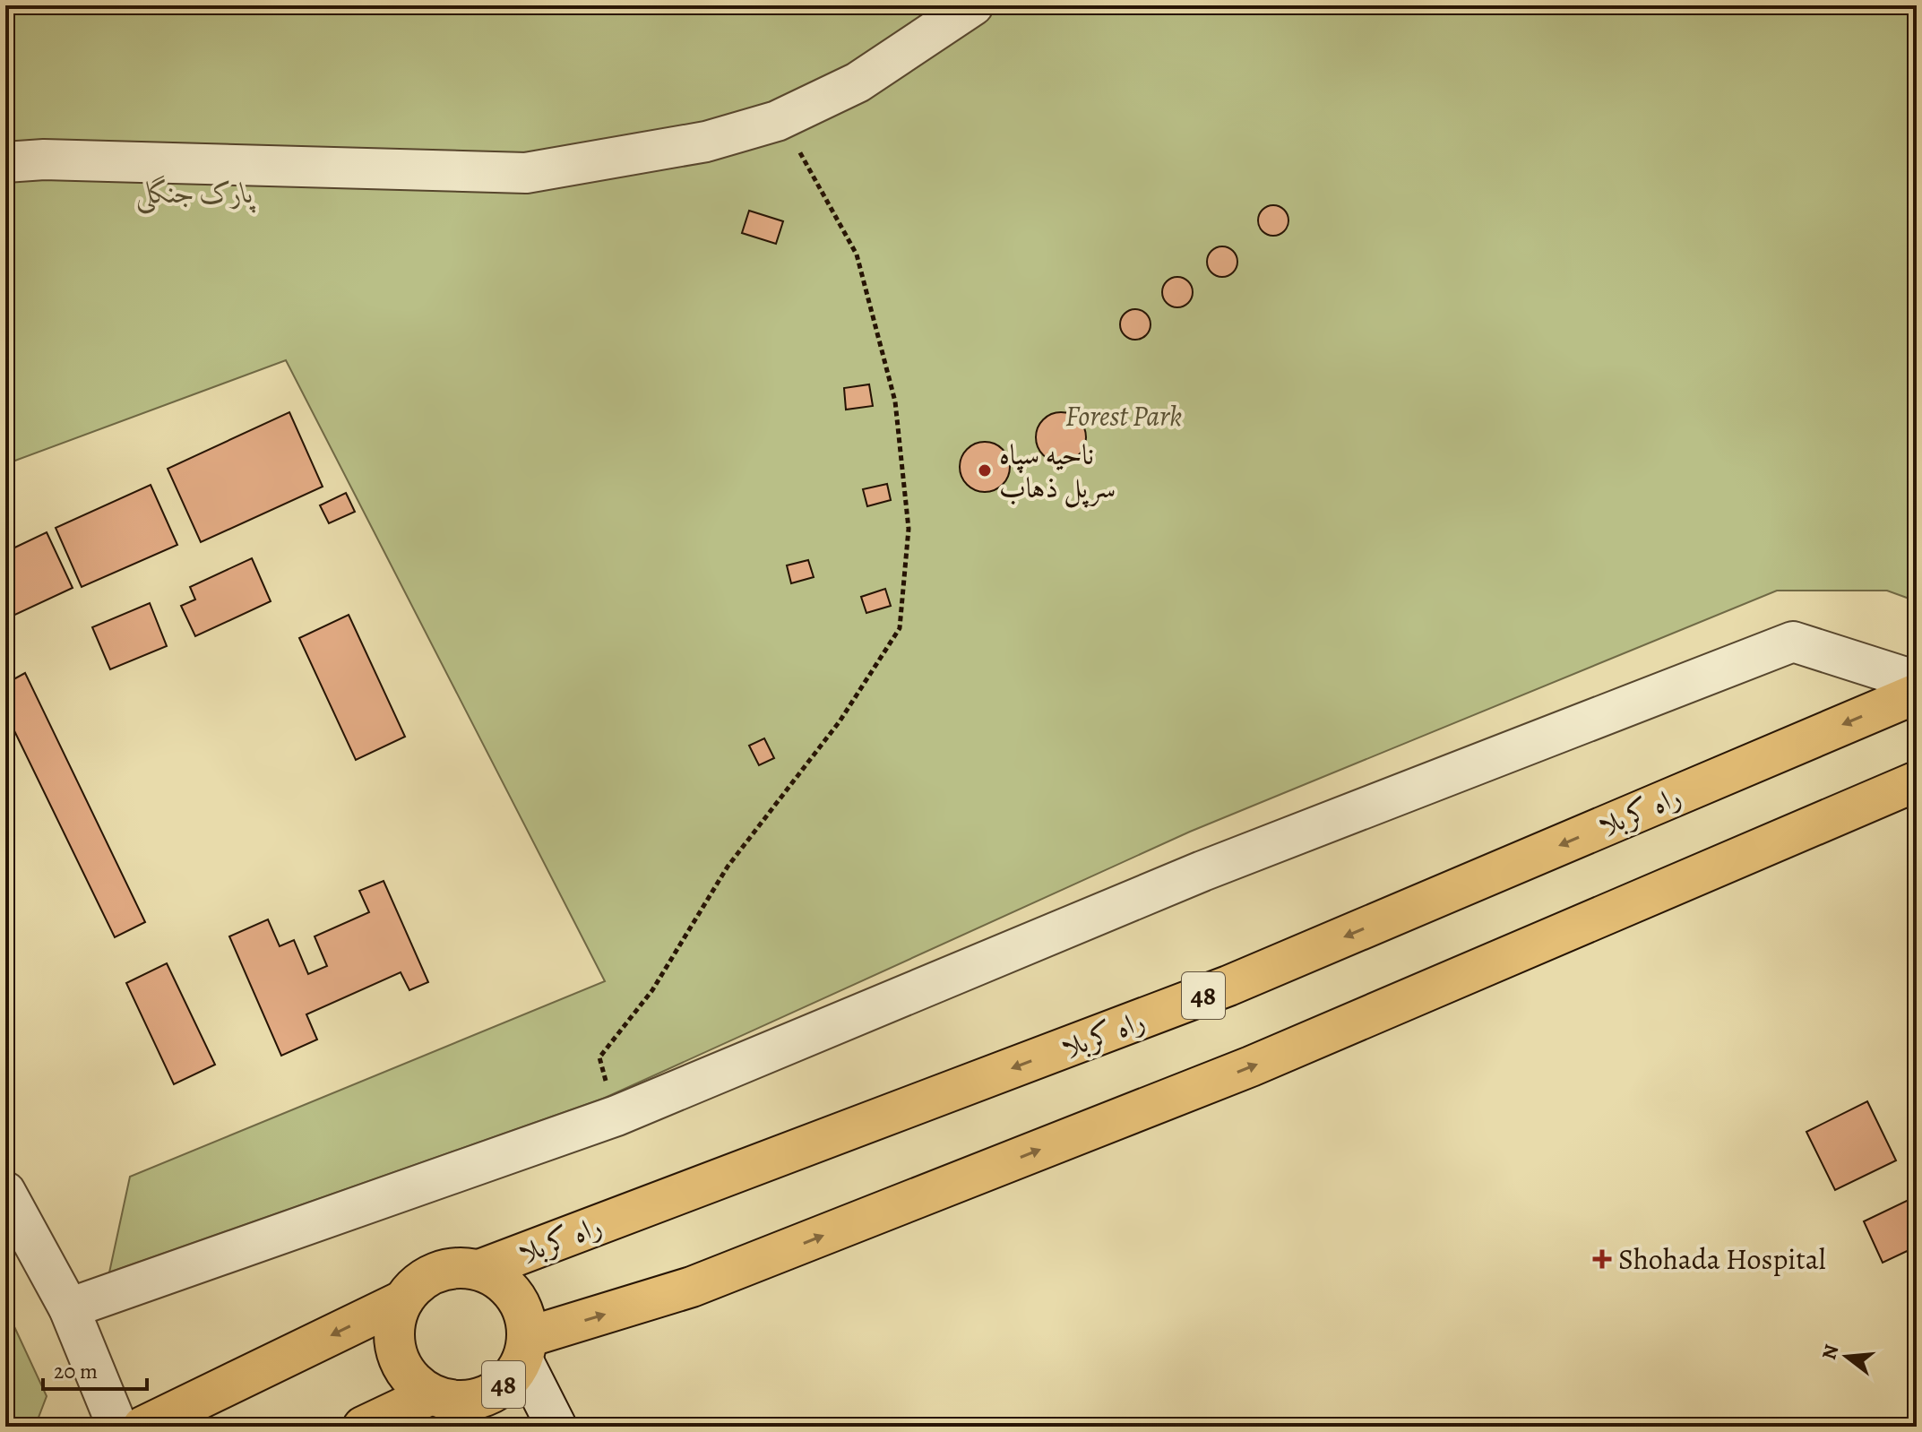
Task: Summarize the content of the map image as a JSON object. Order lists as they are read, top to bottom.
{
  "streets": {
    "main road": ["راه کربلا", "48"]
  },
  "crossings": [
    ["راه کربلا", "48"]
  ],
  "parks": ["پارک جنگلی", "Forest Park"],
  "places": {
    "other": ["ناحیه سپاه سرپل ذهاب"],
    "health": ["Shohada Hospital"]
  },
  "scale_bar": "20 m",
  "north": "left"
}
